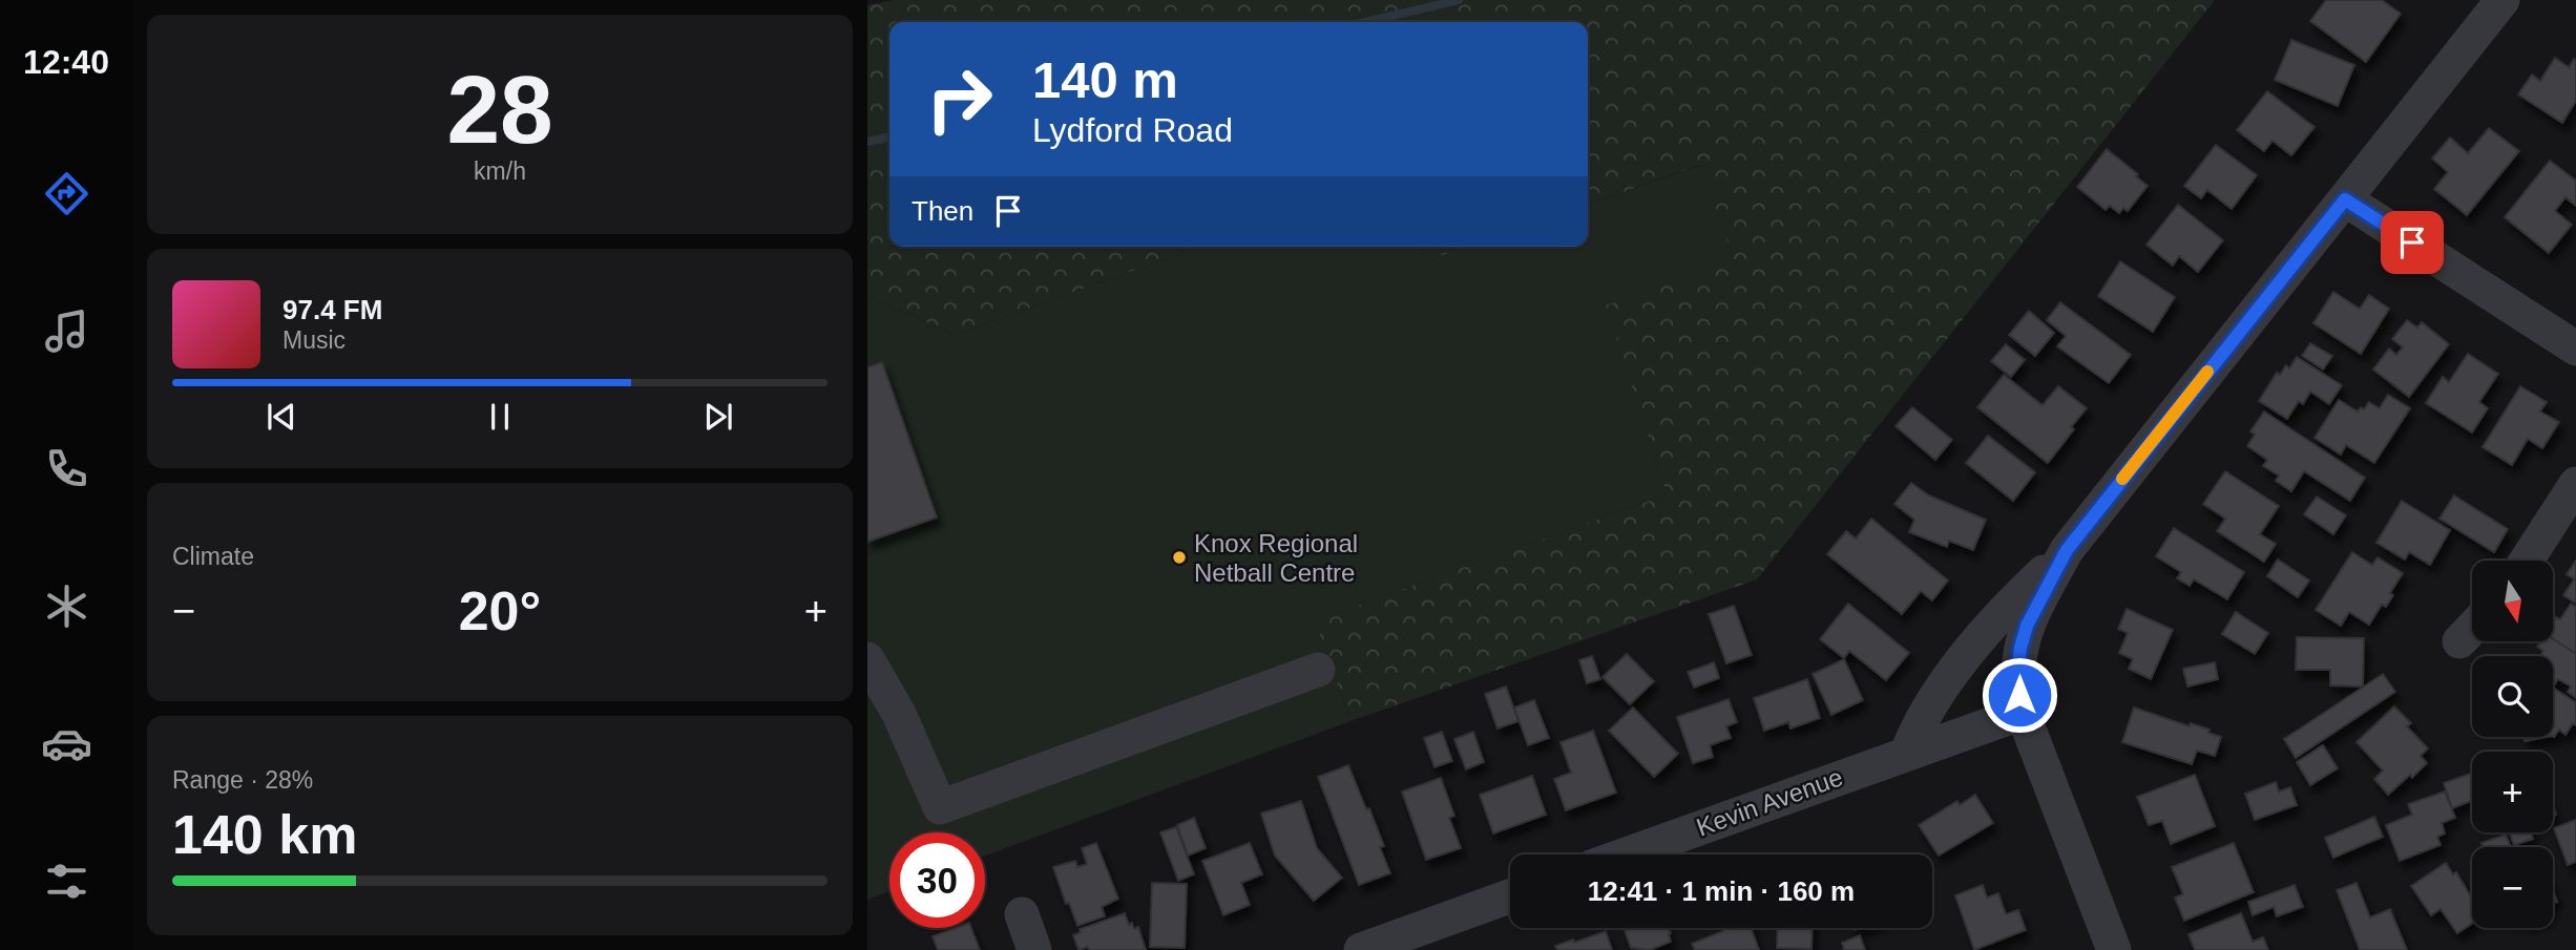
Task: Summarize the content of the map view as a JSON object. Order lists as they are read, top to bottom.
{
  "streets": {
    "street": ["Kevin Avenue"]
  },
  "places": ["Knox Regional Netball Centre"],
  "north": "bottom",
  "page": {
    "tabs": "12:40",
    "tile": [
      ["28", "km/h"],
      "Climate",
      ["Range · 28%", "140 km"]
    ],
    "turn": ["140 m", "Lydford Road"],
    "then": "Then",
    "song": ["97.4 FM", "Music"],
    "map_buttons": ["+", "−"],
    "heat": ["−", "20°", "+"],
    "limit": "30",
    "trip": "12:41 · 1 min · 160 m"
  }
}
